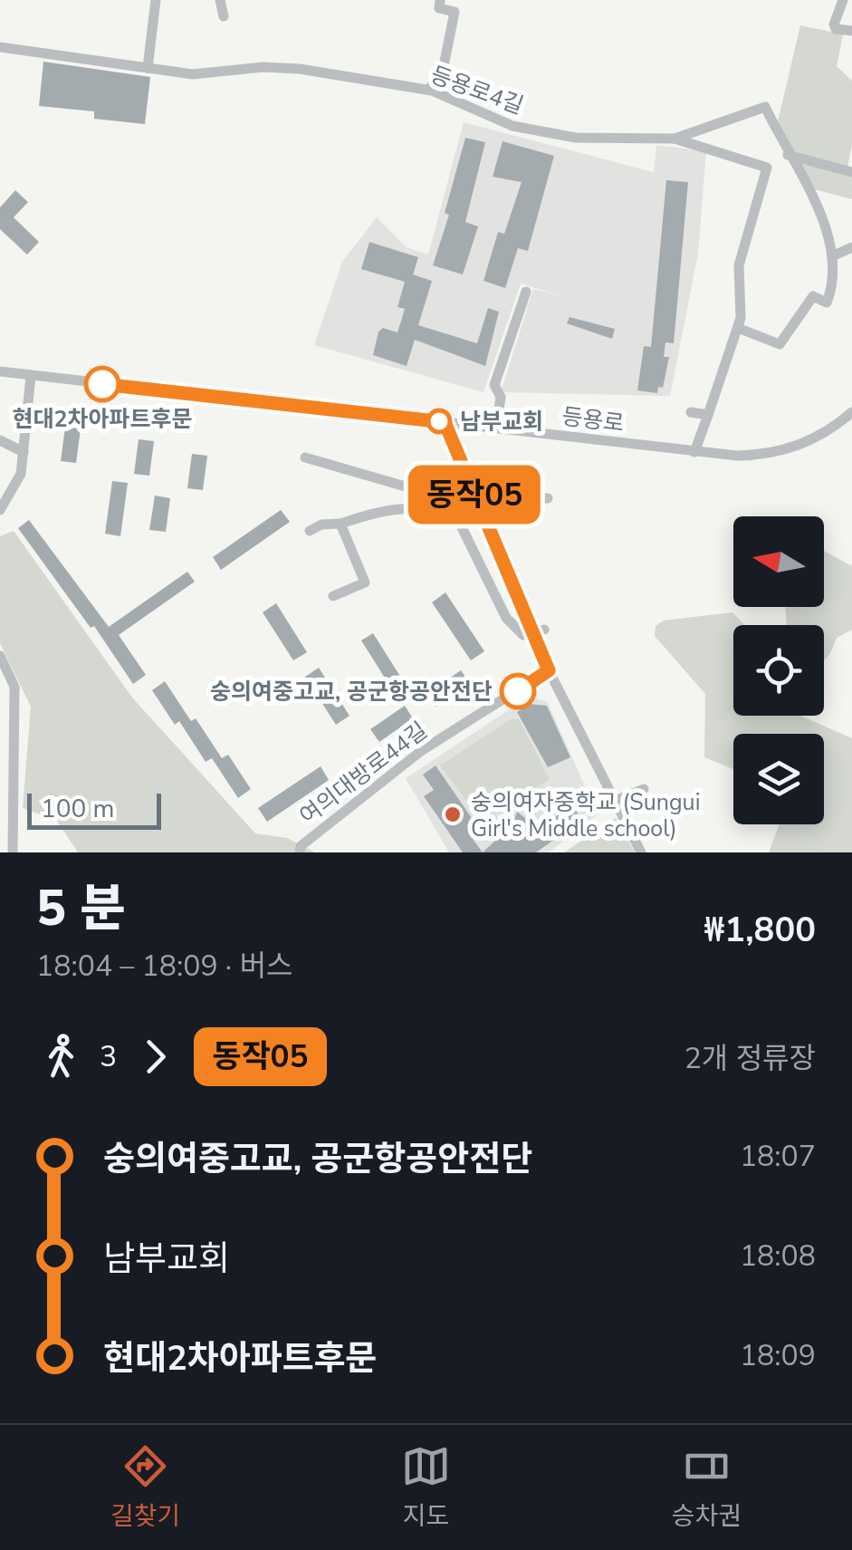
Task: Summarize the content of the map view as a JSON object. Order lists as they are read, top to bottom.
{
  "streets": {
    "street": ["등용로4길", "등용로", "여의대방로44길"]
  },
  "places": [
    "현대2차아파트후문",
    "남부교회",
    "숭의여중고교, 공군항공안전단",
    "숭의여자중학교 (Sungui Girl's Middle school)"
  ],
  "lines": ["bus line 동작05"],
  "scale_bar": "100 m",
  "north": "left",
  "page": {
    "on_map": "동작05",
    "scale": "100 m",
    "heading": ["5 분", "18:04 – 18:09 · 버스", "₩1,800"],
    "legs": ["3", "동작05", "2개 정류장"],
    "list": [
      {
        "name": "숭의여중고교, 공군항공안전단",
        "value": "18:07"
      },
      {
        "name": "남부교회",
        "value": "18:08"
      },
      {
        "name": "현대2차아파트후문",
        "value": "18:09"
      }
    ],
    "tabs": ["길찾기", "지도", "승차권"]
  }
}
